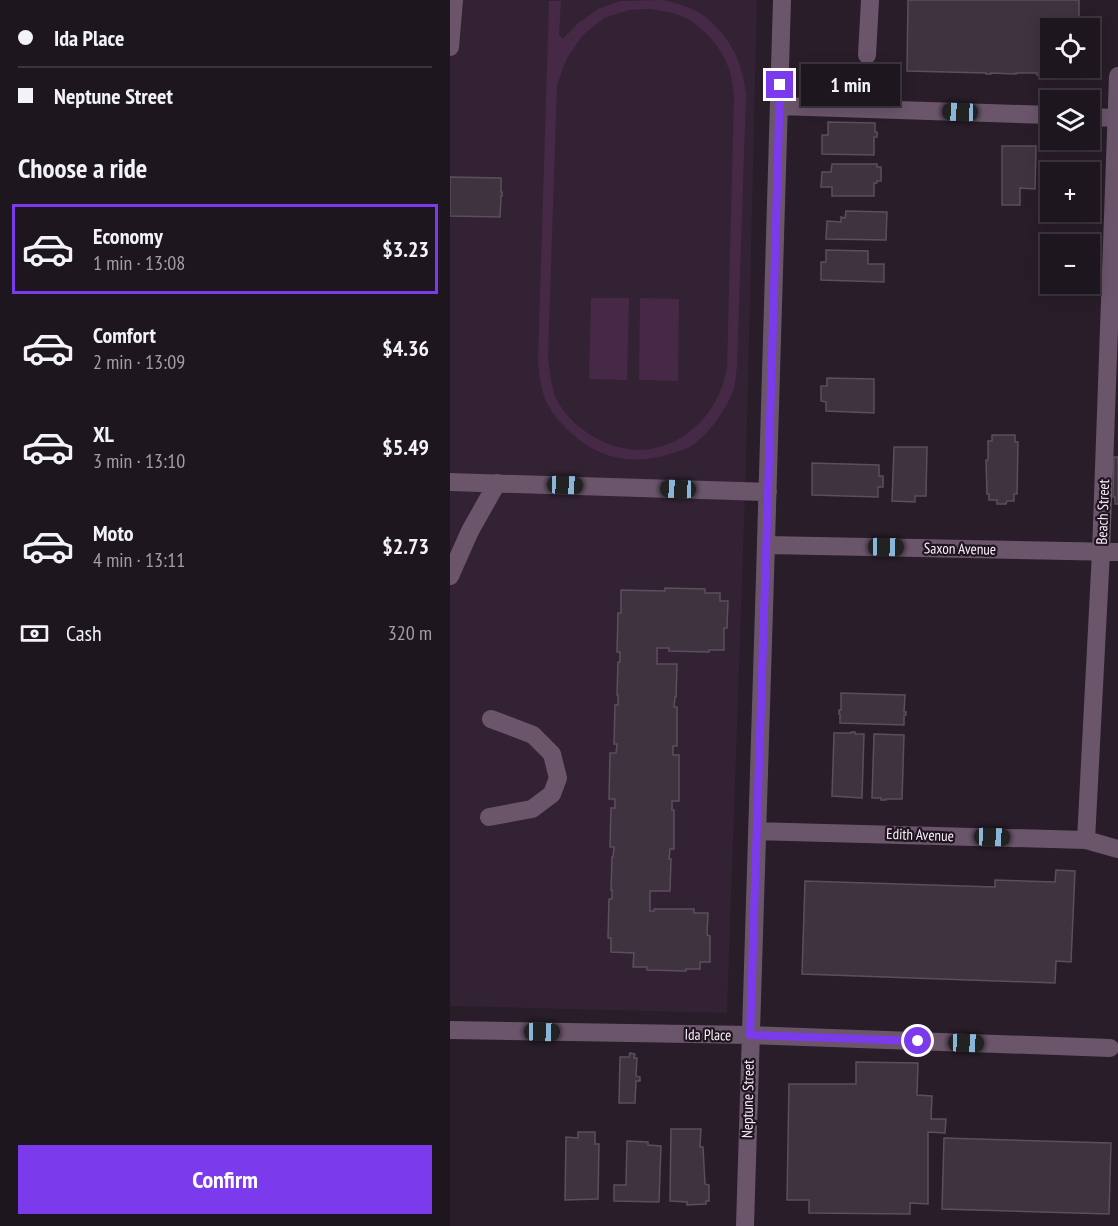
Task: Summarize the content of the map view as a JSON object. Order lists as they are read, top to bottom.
{
  "streets": {
    "street": [
      "Beach Street",
      "Saxon Avenue",
      "Edith Avenue",
      "Ida Place",
      "Neptune Street"
    ]
  },
  "crossings": [
    ["Beach Street", "Saxon Avenue"],
    ["Beach Street", "Edith Avenue"],
    ["Saxon Avenue", "Neptune Street"],
    ["Edith Avenue", "Neptune Street"],
    ["Ida Place", "Neptune Street"]
  ],
  "page": {
    "banner": ["Ida Place", "Neptune Street"],
    "map_buttons": ["+", "−"],
    "bubble": "1 min",
    "heading": "Choose a ride",
    "list": [
      {
        "name": "Economy",
        "note": "1 min · 13:08",
        "value": "$3.23"
      },
      {
        "name": "Comfort",
        "note": "2 min · 13:09",
        "value": "$4.36"
      },
      {
        "name": "XL",
        "note": "3 min · 13:10",
        "value": "$5.49"
      },
      {
        "name": "Moto",
        "note": "4 min · 13:11",
        "value": "$2.73"
      }
    ],
    "pay": ["Cash", "320 m"],
    "buttons": "Confirm"
  }
}
